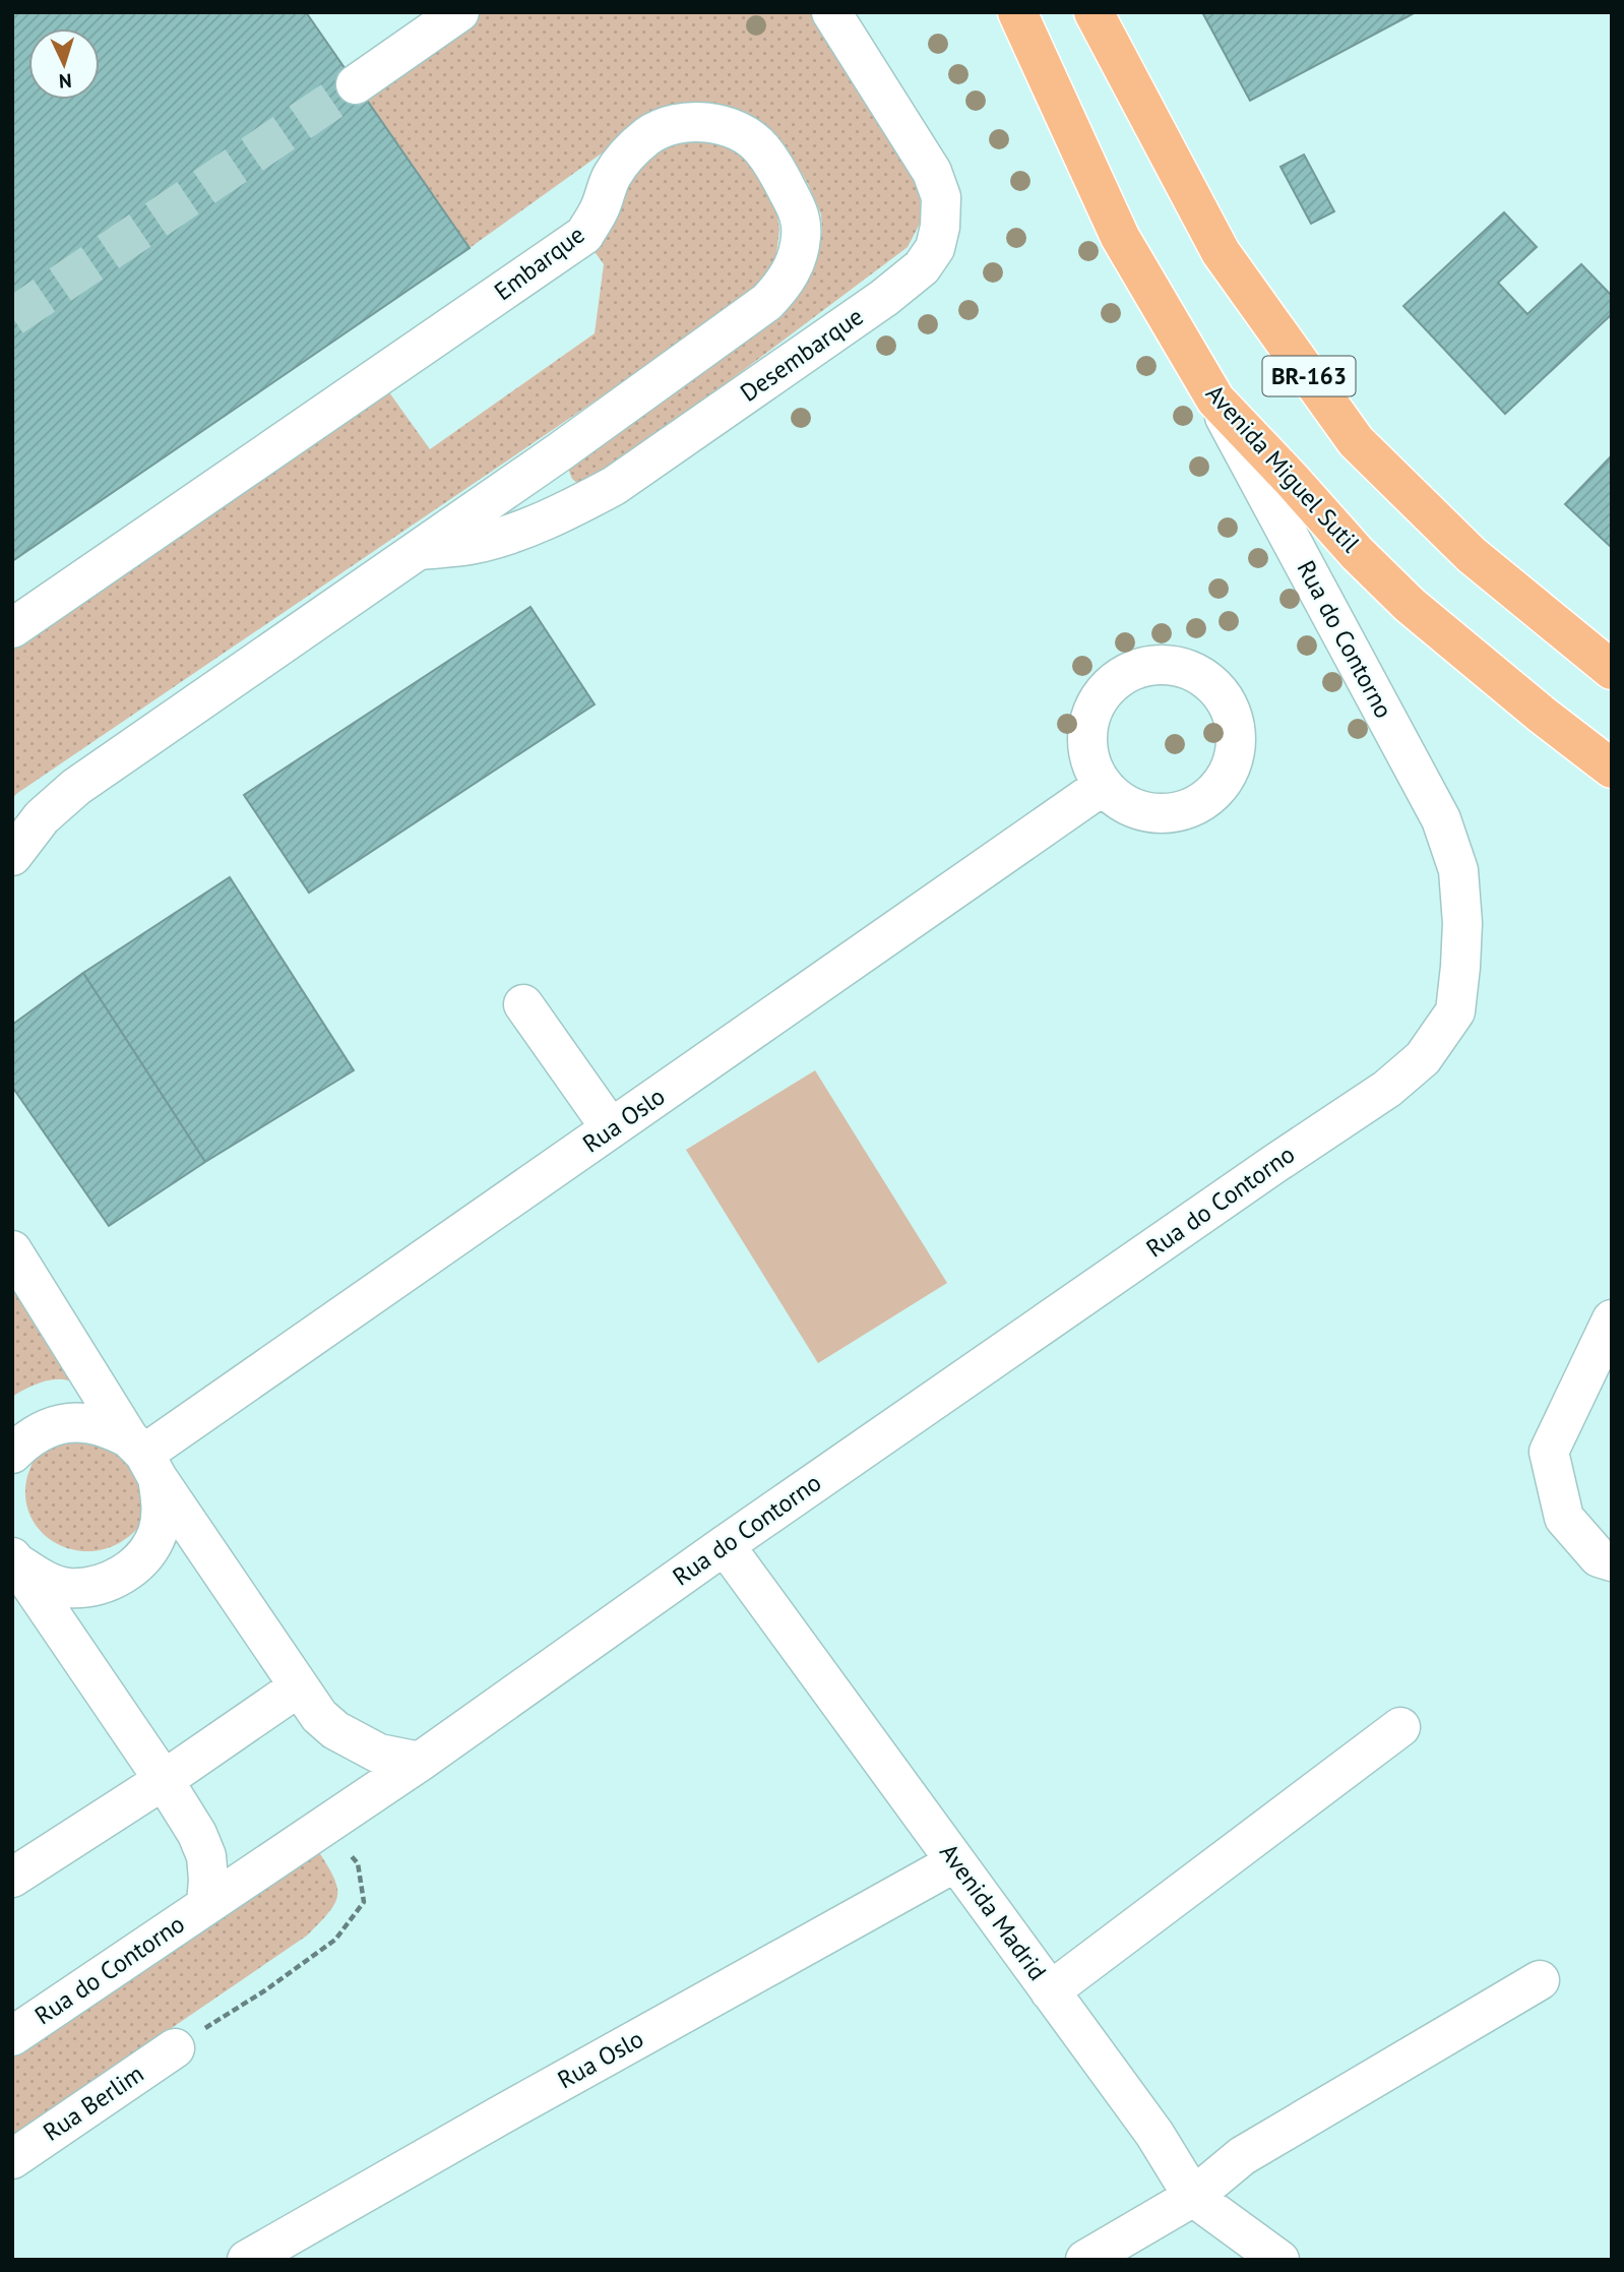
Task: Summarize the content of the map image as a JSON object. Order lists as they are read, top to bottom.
{
  "streets": {
    "highway": ["BR-163", "Avenida Miguel Sutil"],
    "street": [
      "Embarque",
      "Desembarque",
      "Rua do Contorno",
      "Rua Oslo",
      "Avenida Madrid",
      "Rua Berlim"
    ]
  },
  "crossings": [
    ["Embarque", "Desembarque"],
    ["Avenida Miguel Sutil", "Rua do Contorno"],
    ["Rua do Contorno", "Avenida Madrid"],
    ["Rua Oslo", "Avenida Madrid"]
  ],
  "north": "bottom"
}
